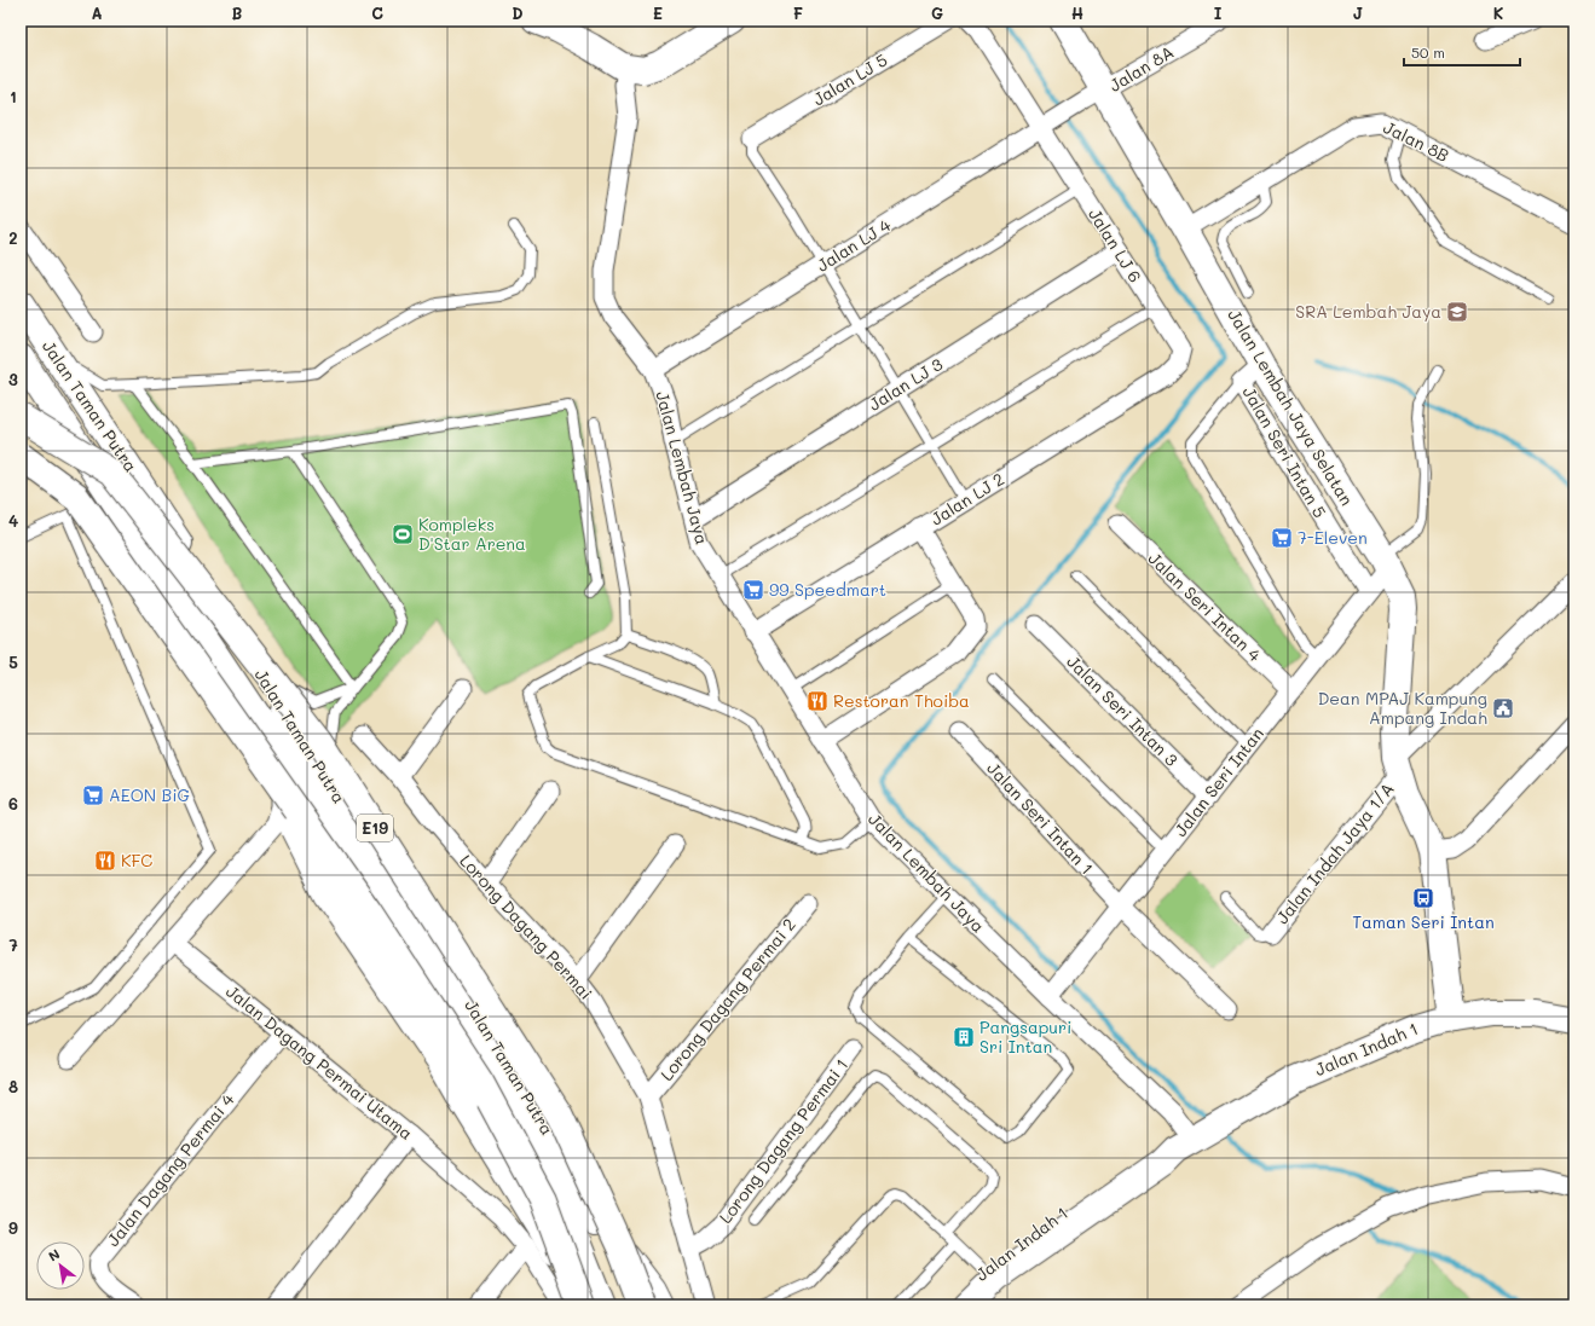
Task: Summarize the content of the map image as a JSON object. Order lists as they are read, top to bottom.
{
  "streets": {
    "main road": [
      "Jalan Taman Putra",
      "Jalan Lembah Jaya Selatan",
      "E19",
      "Jalan Indah 1"
    ],
    "street": [
      "Jalan 8A",
      "Jalan LJ 5",
      "Jalan 8B",
      "Jalan LJ 4",
      "Jalan LJ 6",
      "Jalan LJ 3",
      "Jalan Seri Intan 5",
      "Jalan Lembah Jaya",
      "Jalan LJ 2",
      "Jalan Seri Intan 4",
      "Jalan Seri Intan 3",
      "Jalan Seri Intan",
      "Jalan Seri Intan 1",
      "Jalan Indah Jaya 1/A",
      "Lorong Dagang Permai",
      "Lorong Dagang Permai 2",
      "Jalan Dagang Permai Utama",
      "Lorong Dagang Permai 1",
      "Jalan Dagang Permai 4"
    ]
  },
  "crossings": [
    ["Jalan 8A", "Jalan LJ 4"],
    ["Jalan 8A", "Jalan LJ 6"],
    ["Jalan 8A", "Jalan Lembah Jaya Selatan"],
    ["Jalan 8B", "Jalan Lembah Jaya Selatan"],
    ["Jalan LJ 4", "Jalan LJ 6"],
    ["Jalan LJ 4", "Jalan Lembah Jaya"],
    ["Jalan LJ 6", "Jalan LJ 3"],
    ["Jalan LJ 6", "Jalan LJ 2"],
    ["Jalan LJ 3", "Jalan Lembah Jaya"],
    ["Jalan Lembah Jaya Selatan", "Jalan Seri Intan 5"],
    ["Jalan Lembah Jaya Selatan", "Jalan Seri Intan"],
    ["Jalan Lembah Jaya Selatan", "Jalan Indah Jaya 1/A"],
    ["Jalan Lembah Jaya Selatan", "Jalan Indah 1"],
    ["Jalan Seri Intan 5", "Jalan Seri Intan"],
    ["Jalan Lembah Jaya", "Jalan LJ 2"],
    ["Jalan Lembah Jaya", "Jalan Seri Intan"],
    ["Jalan Lembah Jaya", "Jalan Indah 1"],
    ["Jalan Seri Intan 4", "Jalan Seri Intan"],
    ["Jalan Seri Intan 3", "Jalan Seri Intan"],
    ["Jalan Seri Intan", "Jalan Seri Intan 1"],
    ["Lorong Dagang Permai", "Lorong Dagang Permai 2"],
    ["Lorong Dagang Permai", "Lorong Dagang Permai 1"],
    ["Jalan Dagang Permai Utama", "Jalan Dagang Permai 4"]
  ],
  "places": {
    "school or university": ["SRA Lembah Jaya"],
    "sports": ["Kompleks D'Star Arena"],
    "supermarket": ["7-Eleven", "99 Speedmart", "AEON BiG"],
    "restaurant": ["Restoran Thoiba", "KFC"],
    "public building": ["Dean MPAJ Kampung Ampang Indah"],
    "bus stop": ["Taman Seri Intan"],
    "building": ["Pangsapuri Sri Intan"]
  },
  "scale_bar": "50 m",
  "north": "top left",
  "grid": {
    "columns": [
      "A",
      "B",
      "C",
      "D",
      "E",
      "F",
      "G",
      "H",
      "I",
      "J",
      "K"
    ],
    "rows": [
      "1",
      "2",
      "3",
      "4",
      "5",
      "6",
      "7",
      "8",
      "9"
    ]
  }
}
